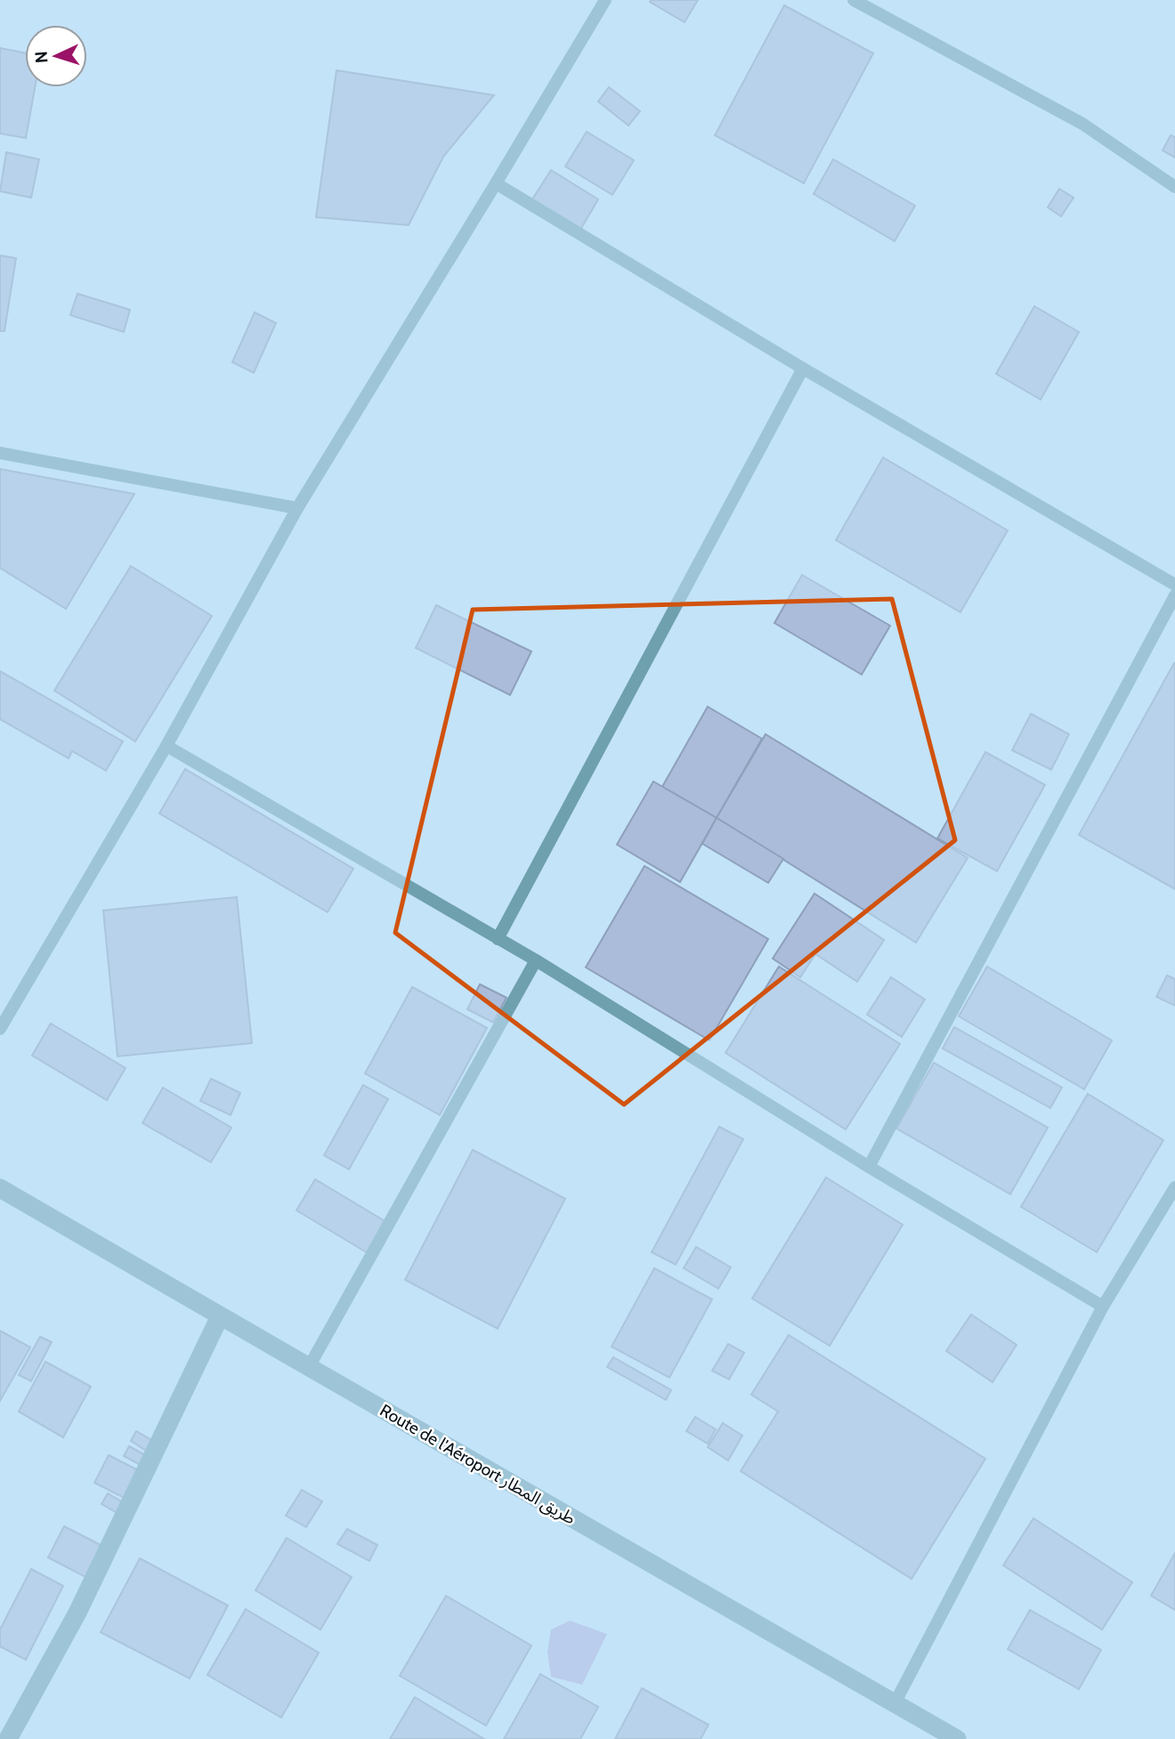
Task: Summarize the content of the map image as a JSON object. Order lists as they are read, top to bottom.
{
  "streets": {
    "street": ["Route de l'Aéroport طريق المطار"]
  },
  "north": "left"
}
